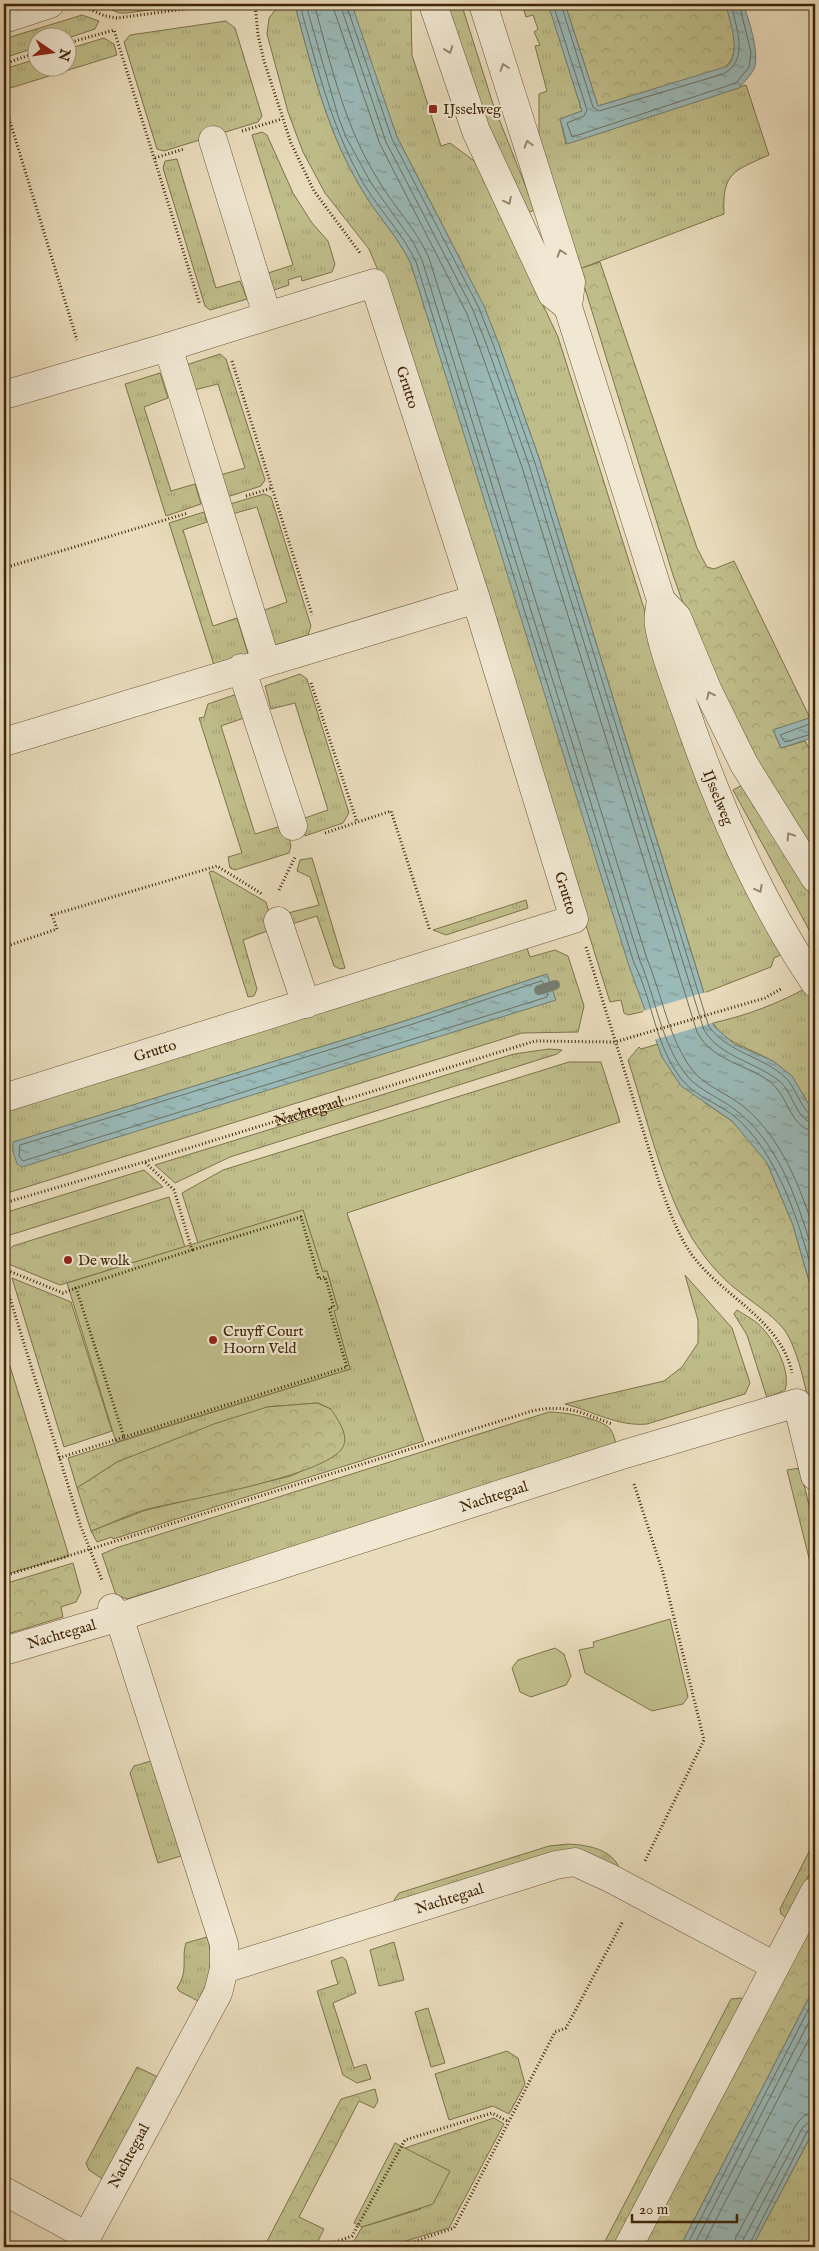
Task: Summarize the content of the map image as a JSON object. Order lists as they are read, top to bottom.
{
  "streets": {
    "street": ["Grutto", "IJsselweg", "Nachtegaal"]
  },
  "crossings": [
    ["IJsselweg", "Nachtegaal"]
  ],
  "places": {
    "transit": ["IJsselweg"],
    "other": ["De wolk", "Cruyff Court Hoorn Veld"]
  },
  "scale_bar": "20 m",
  "north": "right"
}
